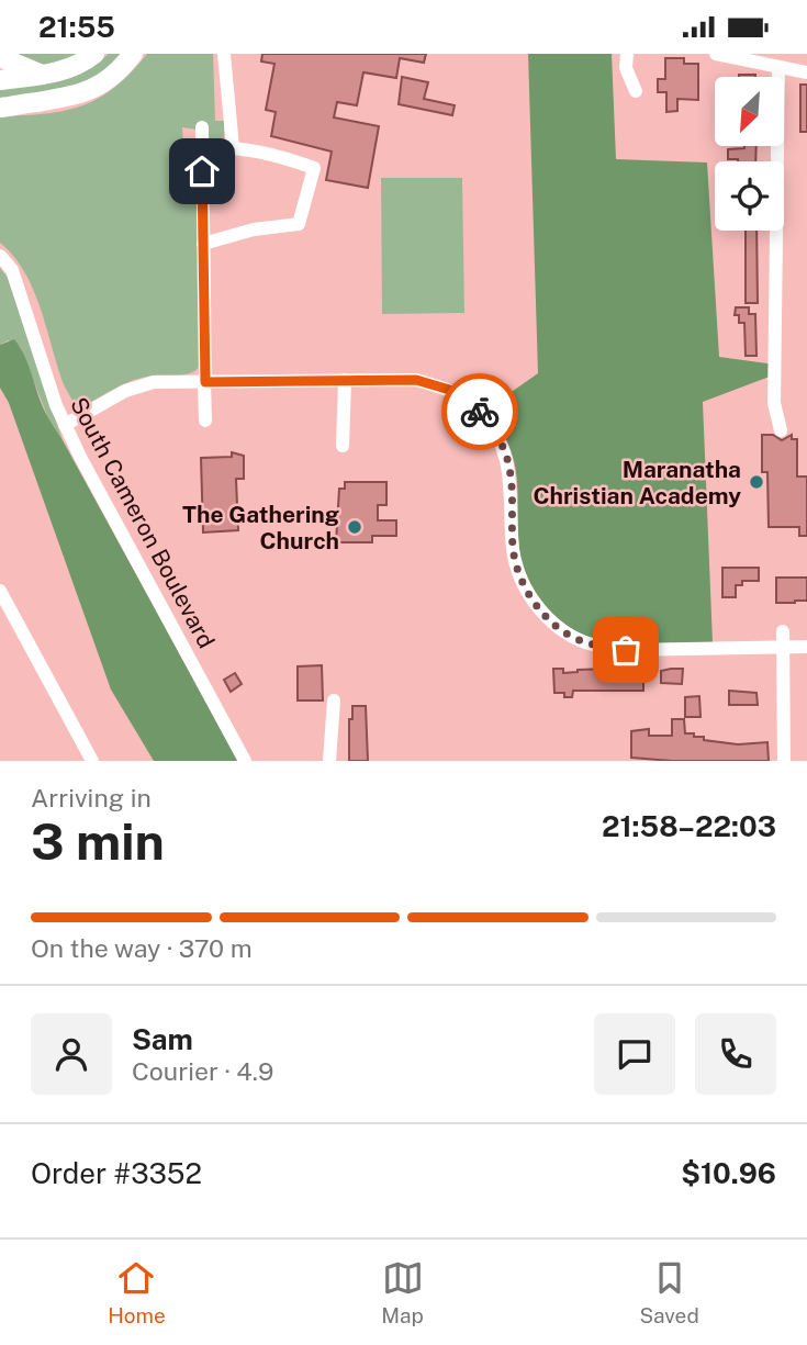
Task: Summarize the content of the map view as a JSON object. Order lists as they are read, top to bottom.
{
  "streets": {
    "street": ["South Cameron Boulevard"]
  },
  "places": ["Maranatha Christian Academy", "The Gathering Church"],
  "north": "bottom left",
  "page": {
    "status": "21:55",
    "heading": ["3 min", "Arriving in", "21:58–22:03"],
    "panel": [
      "Sam",
      "Courier · 4.9",
      "Order #3352",
      "$10.96"
    ],
    "bar": "On the way · 370 m",
    "tabs": ["Home", "Map", "Saved"]
  }
}
